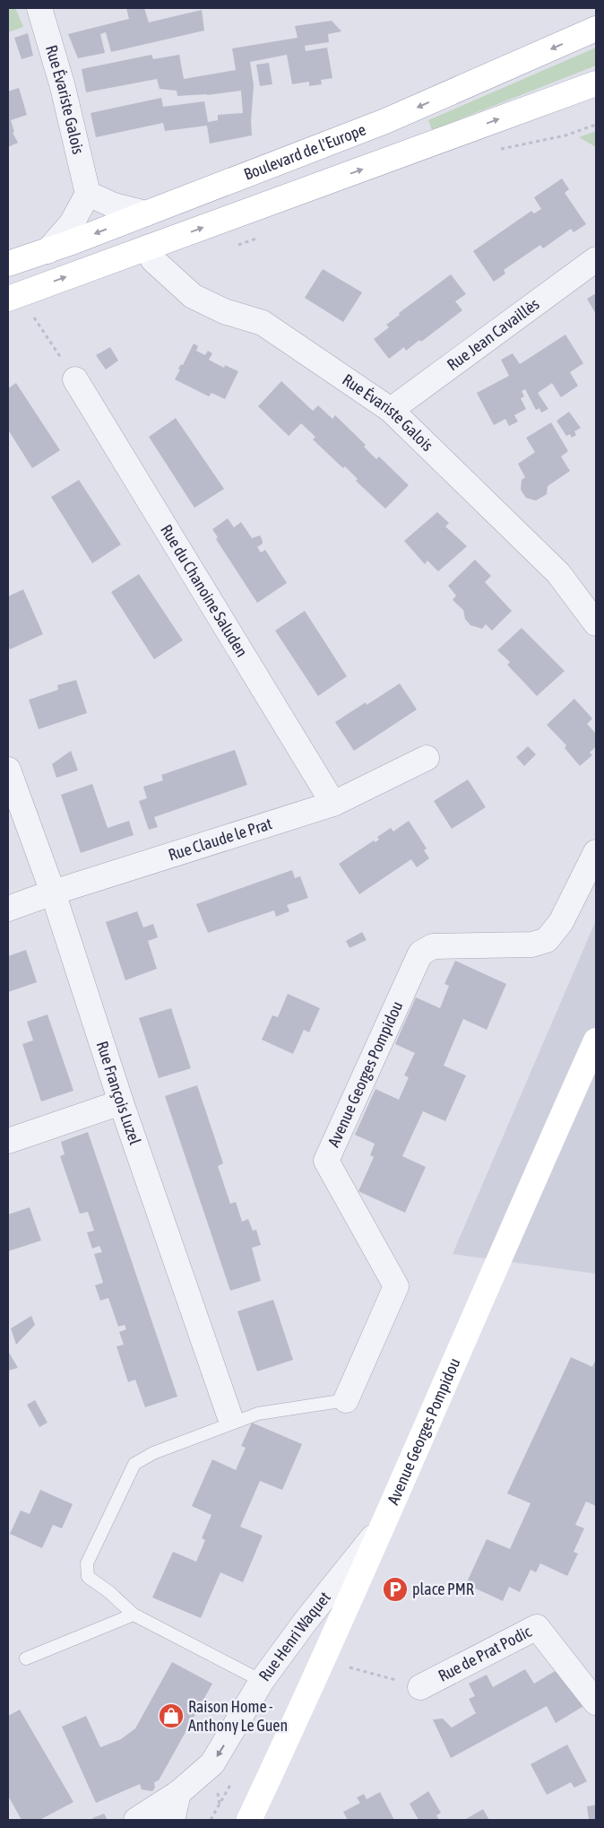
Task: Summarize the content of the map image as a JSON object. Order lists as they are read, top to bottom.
{
  "streets": {
    "main road": ["Boulevard de l'Europe", "Avenue Georges Pompidou"],
    "street": [
      "Rue Évariste Galois",
      "Rue Jean Cavaillès",
      "Rue du Chanoine Saluden",
      "Rue Claude le Prat",
      "Rue François Luzel",
      "Rue Henri Waquet",
      "Rue de Prat Podic"
    ]
  },
  "crossings": [
    ["Rue Évariste Galois", "Rue Jean Cavaillès"],
    ["Rue du Chanoine Saluden", "Rue Claude le Prat"],
    ["Rue Claude le Prat", "Rue François Luzel"],
    ["Avenue Georges Pompidou", "Rue Henri Waquet"]
  ],
  "one_way": ["Rue Henri Waquet"],
  "places": {
    "parking": ["place PMR"],
    "shop": ["Raison Home - Anthony Le Guen"]
  }
}
